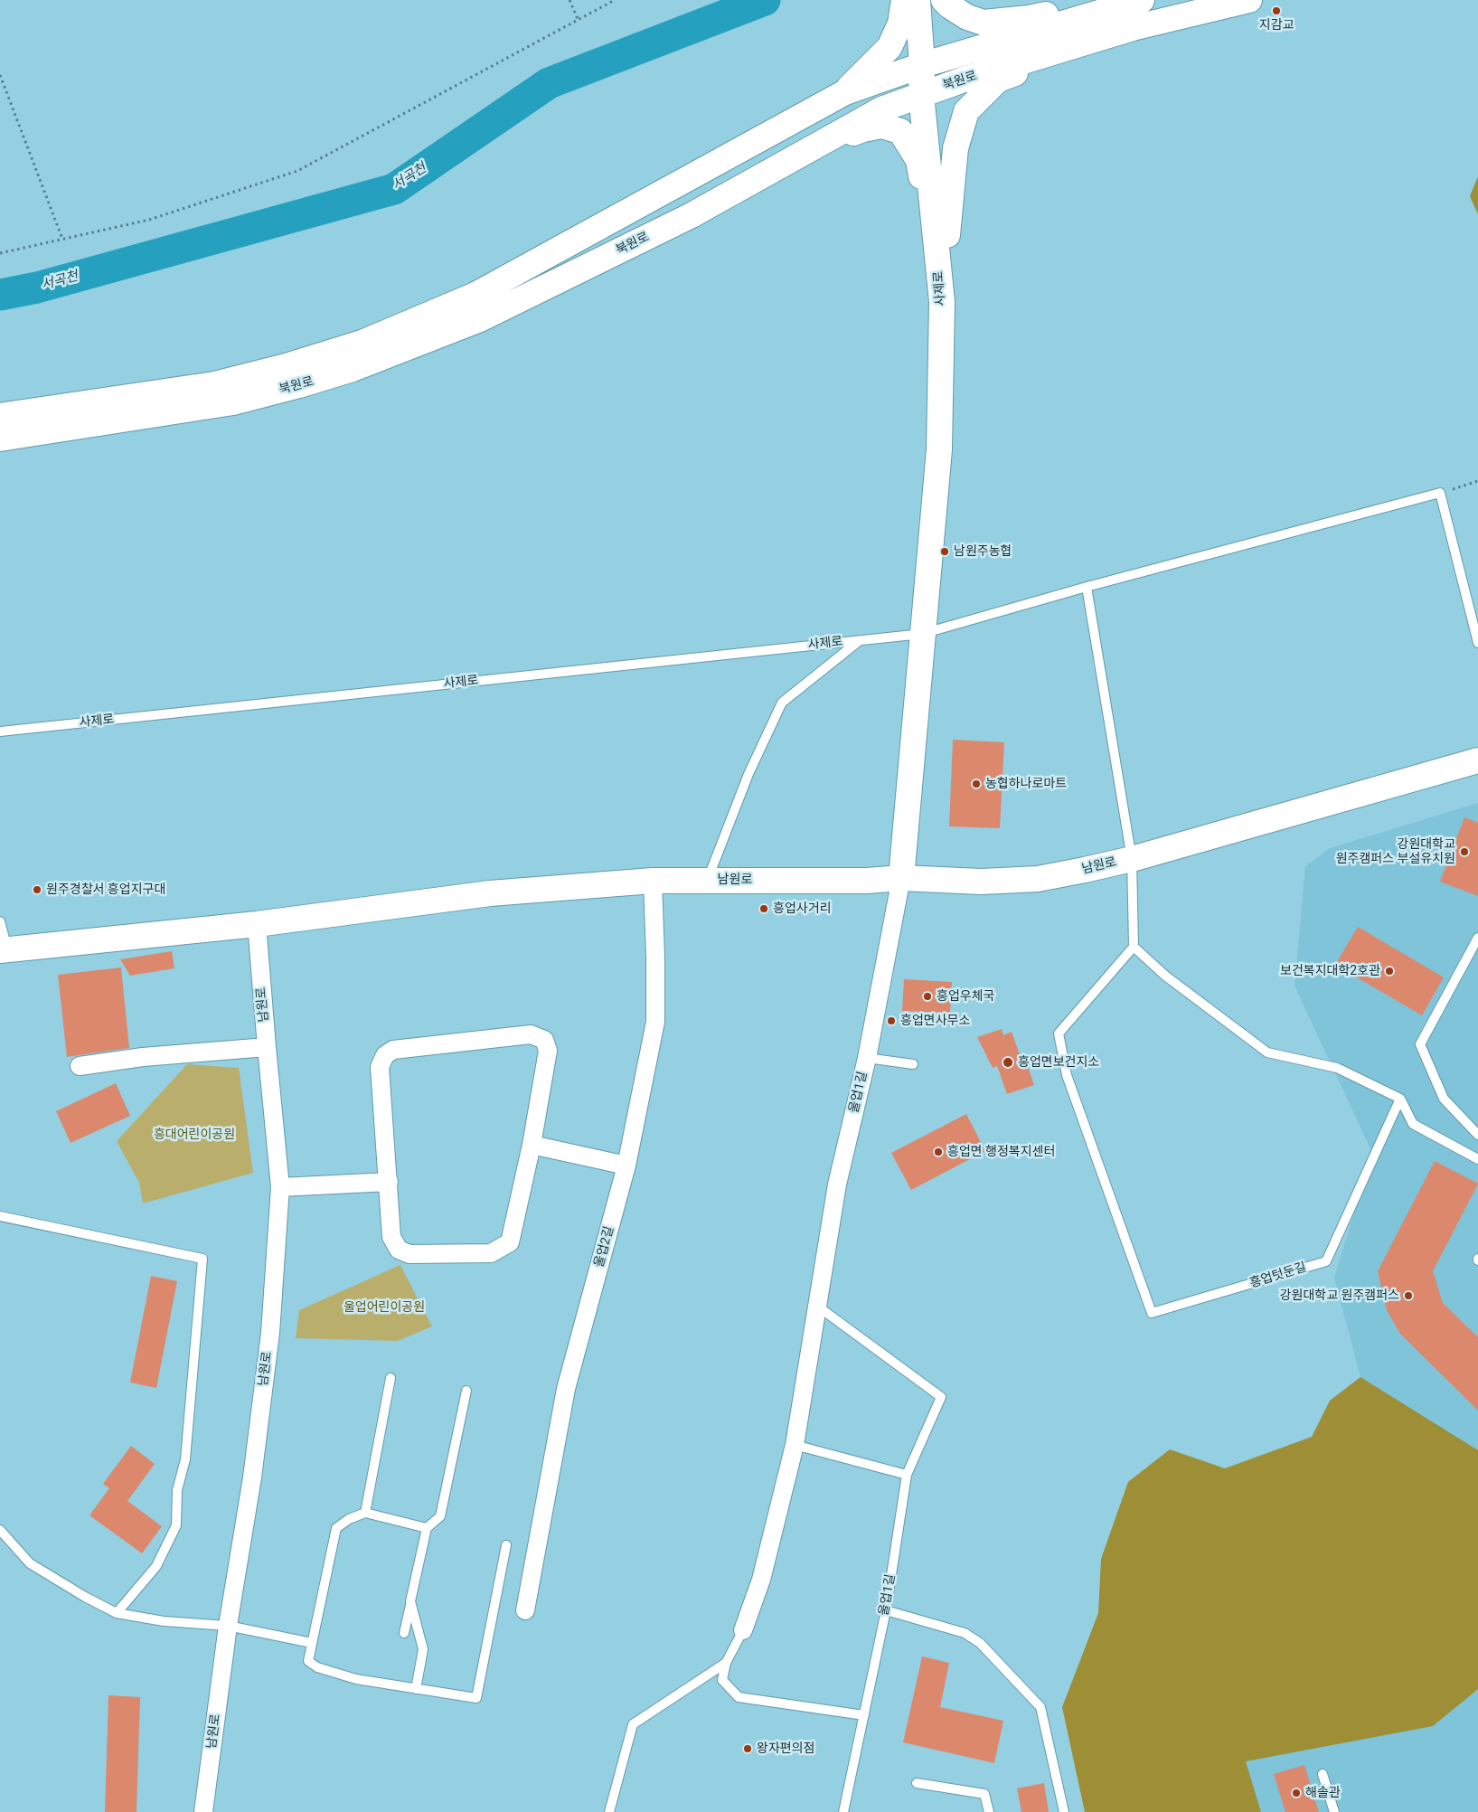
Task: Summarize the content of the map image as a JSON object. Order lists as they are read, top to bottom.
{
  "streets": {
    "street": [
      "북원로",
      "사제로",
      "남원로",
      "울업1길",
      "울업2길"
    ],
    "lane": ["흥업텃둔길"]
  },
  "crossings": [
    ["북원로", "사제로"],
    ["사제로", "남원로"],
    ["사제로", "울업1길"],
    ["남원로", "울업1길"],
    ["남원로", "울업2길"]
  ],
  "water": ["서곡천"],
  "parks": ["흥대어린이공원", "울업어린이공원"],
  "places": [
    "지감교",
    "남원주농협",
    "농협하나로마트",
    "강원대학교 원주캠퍼스 부설유치원",
    "원주경찰서 흥업지구대",
    "흥업사거리",
    "보건복지대학2호관",
    "흥업우체국",
    "흥업면사무소",
    "흥업면보건지소",
    "흥업면 행정복지센터",
    "강원대학교 원주캠퍼스",
    "왕자편의점",
    "해솔관"
  ]
}
